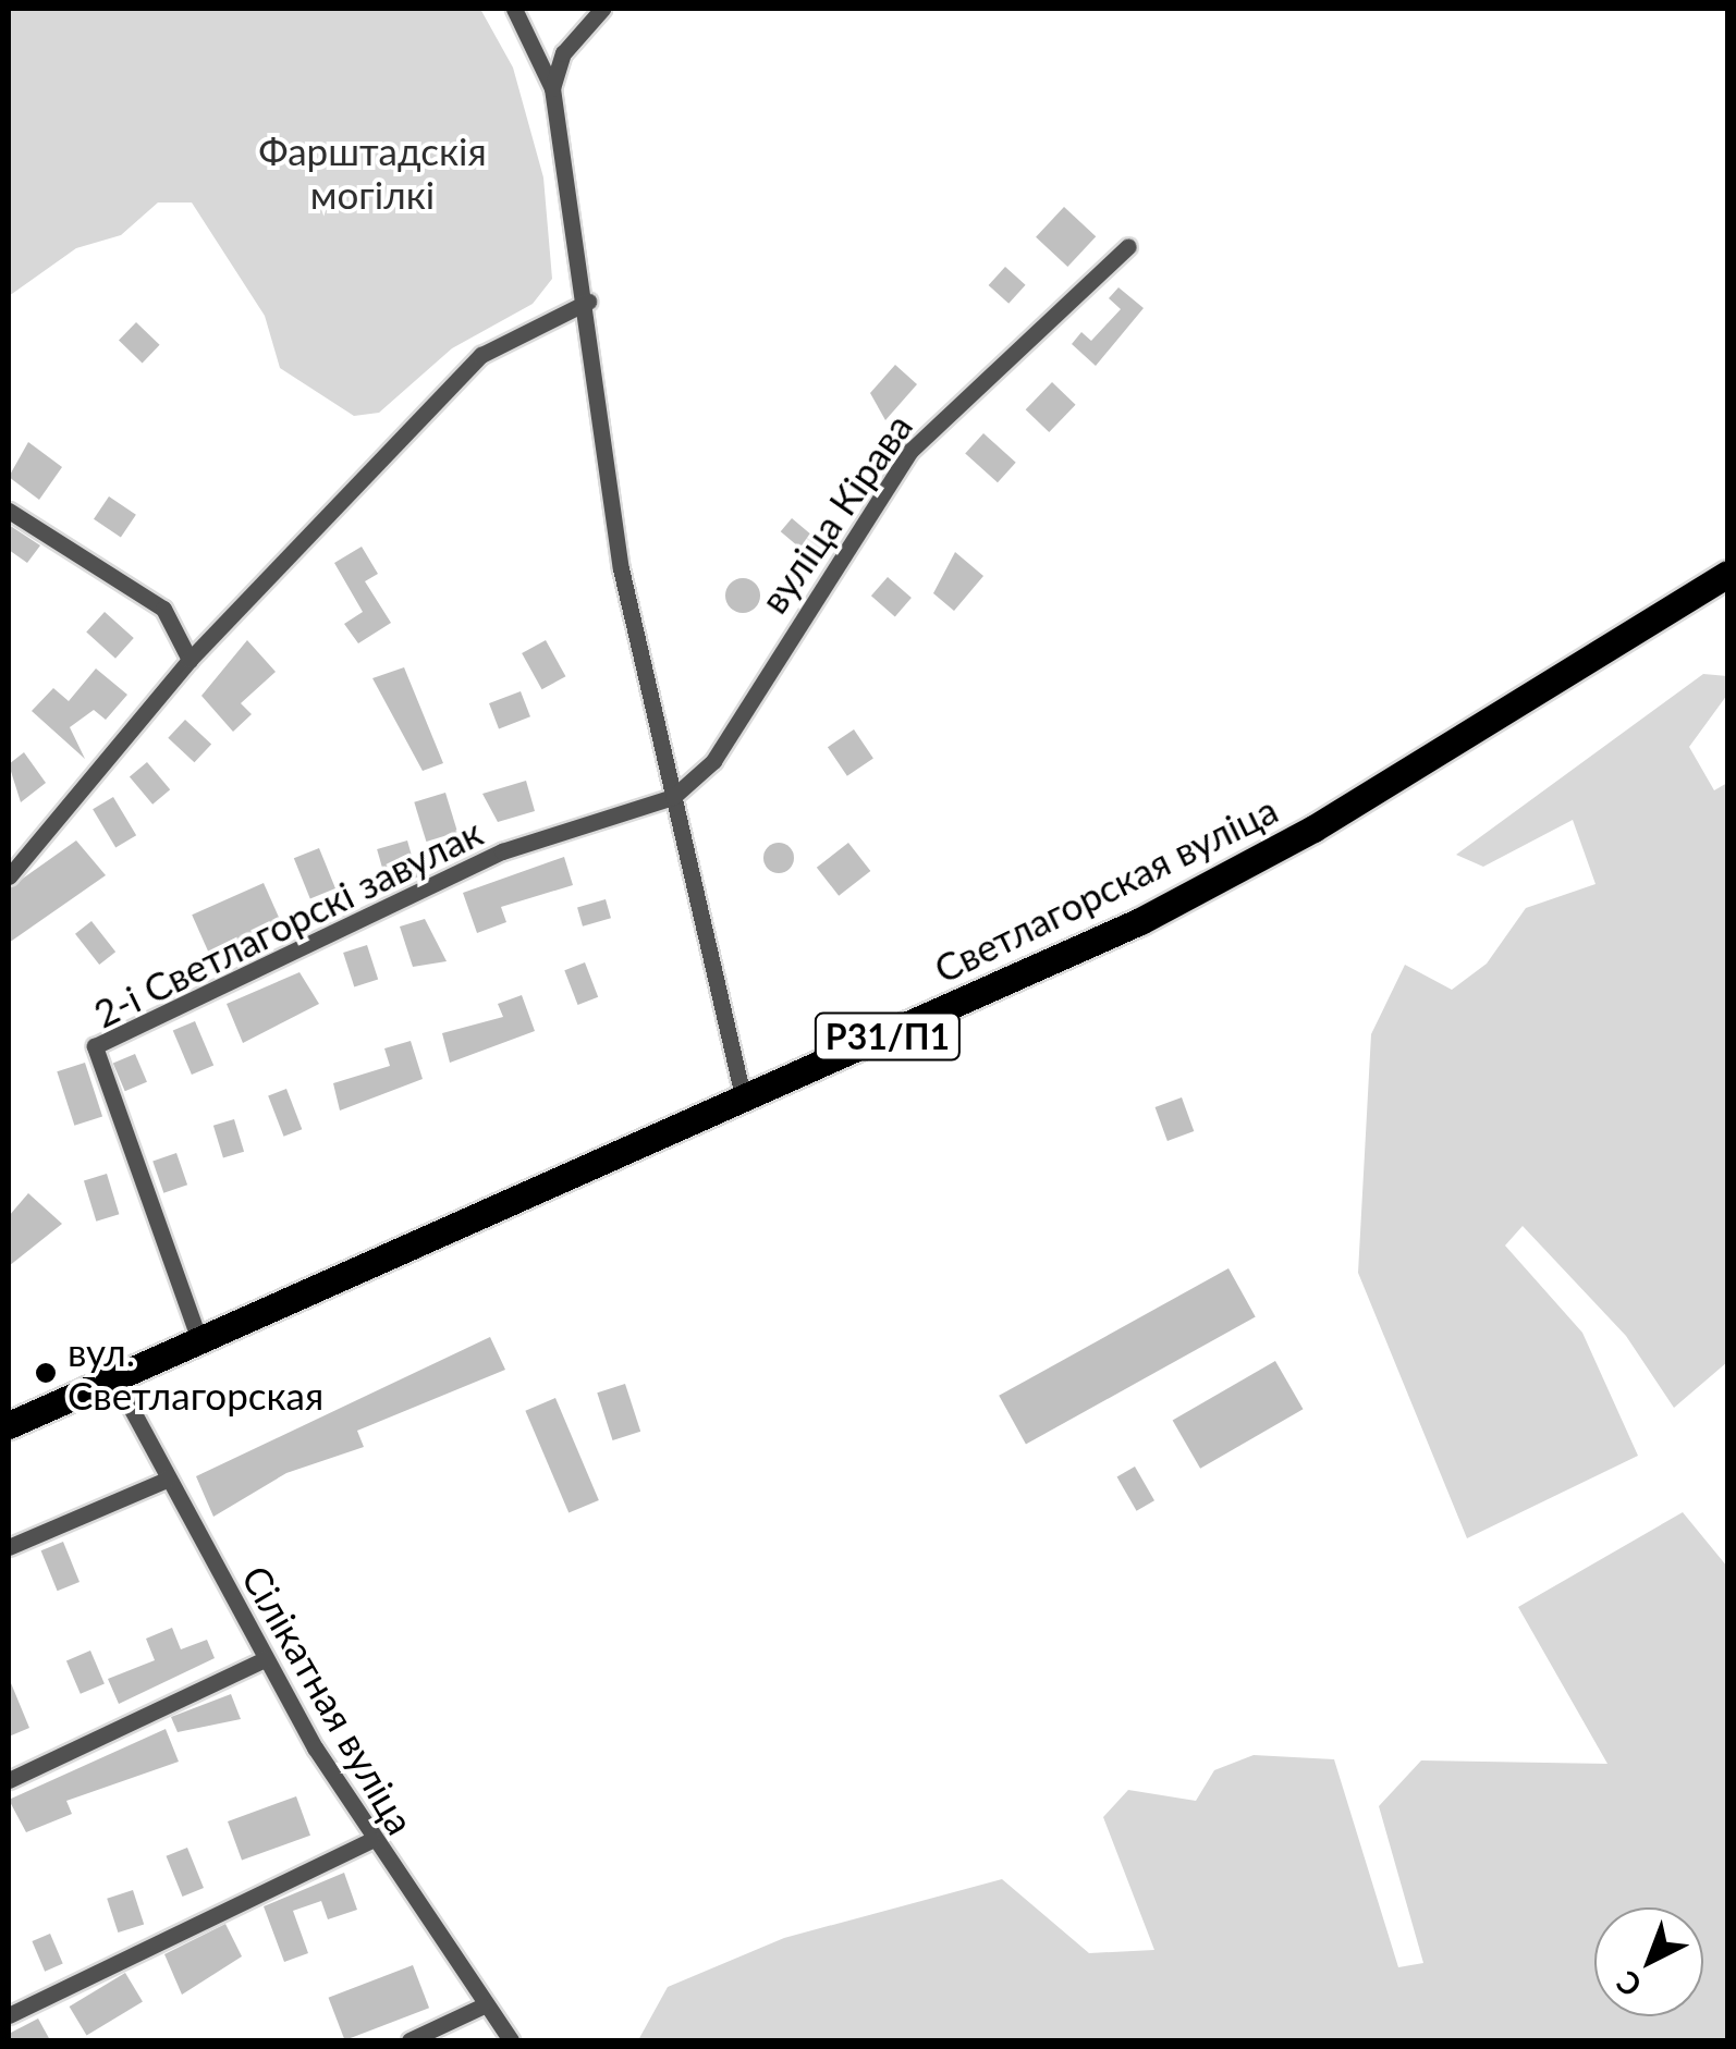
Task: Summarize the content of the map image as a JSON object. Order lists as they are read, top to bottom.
{
  "streets": {
    "main road": ["Светлагорская вуліца", "Р31/П1"],
    "street": ["вуліца Кірава", "2-і Светлагорскі завулак", "Сілікатная вуліца"]
  },
  "crossings": [
    ["вуліца Кірава", "2-і Светлагорскі завулак"],
    ["Светлагорская вуліца", "2-і Светлагорскі завулак"],
    ["Светлагорская вуліца", "Сілікатная вуліца"]
  ],
  "parks": ["Фарштадскія могілкі"],
  "places": ["вул. Светлагорская"],
  "north": "bottom left"
}
